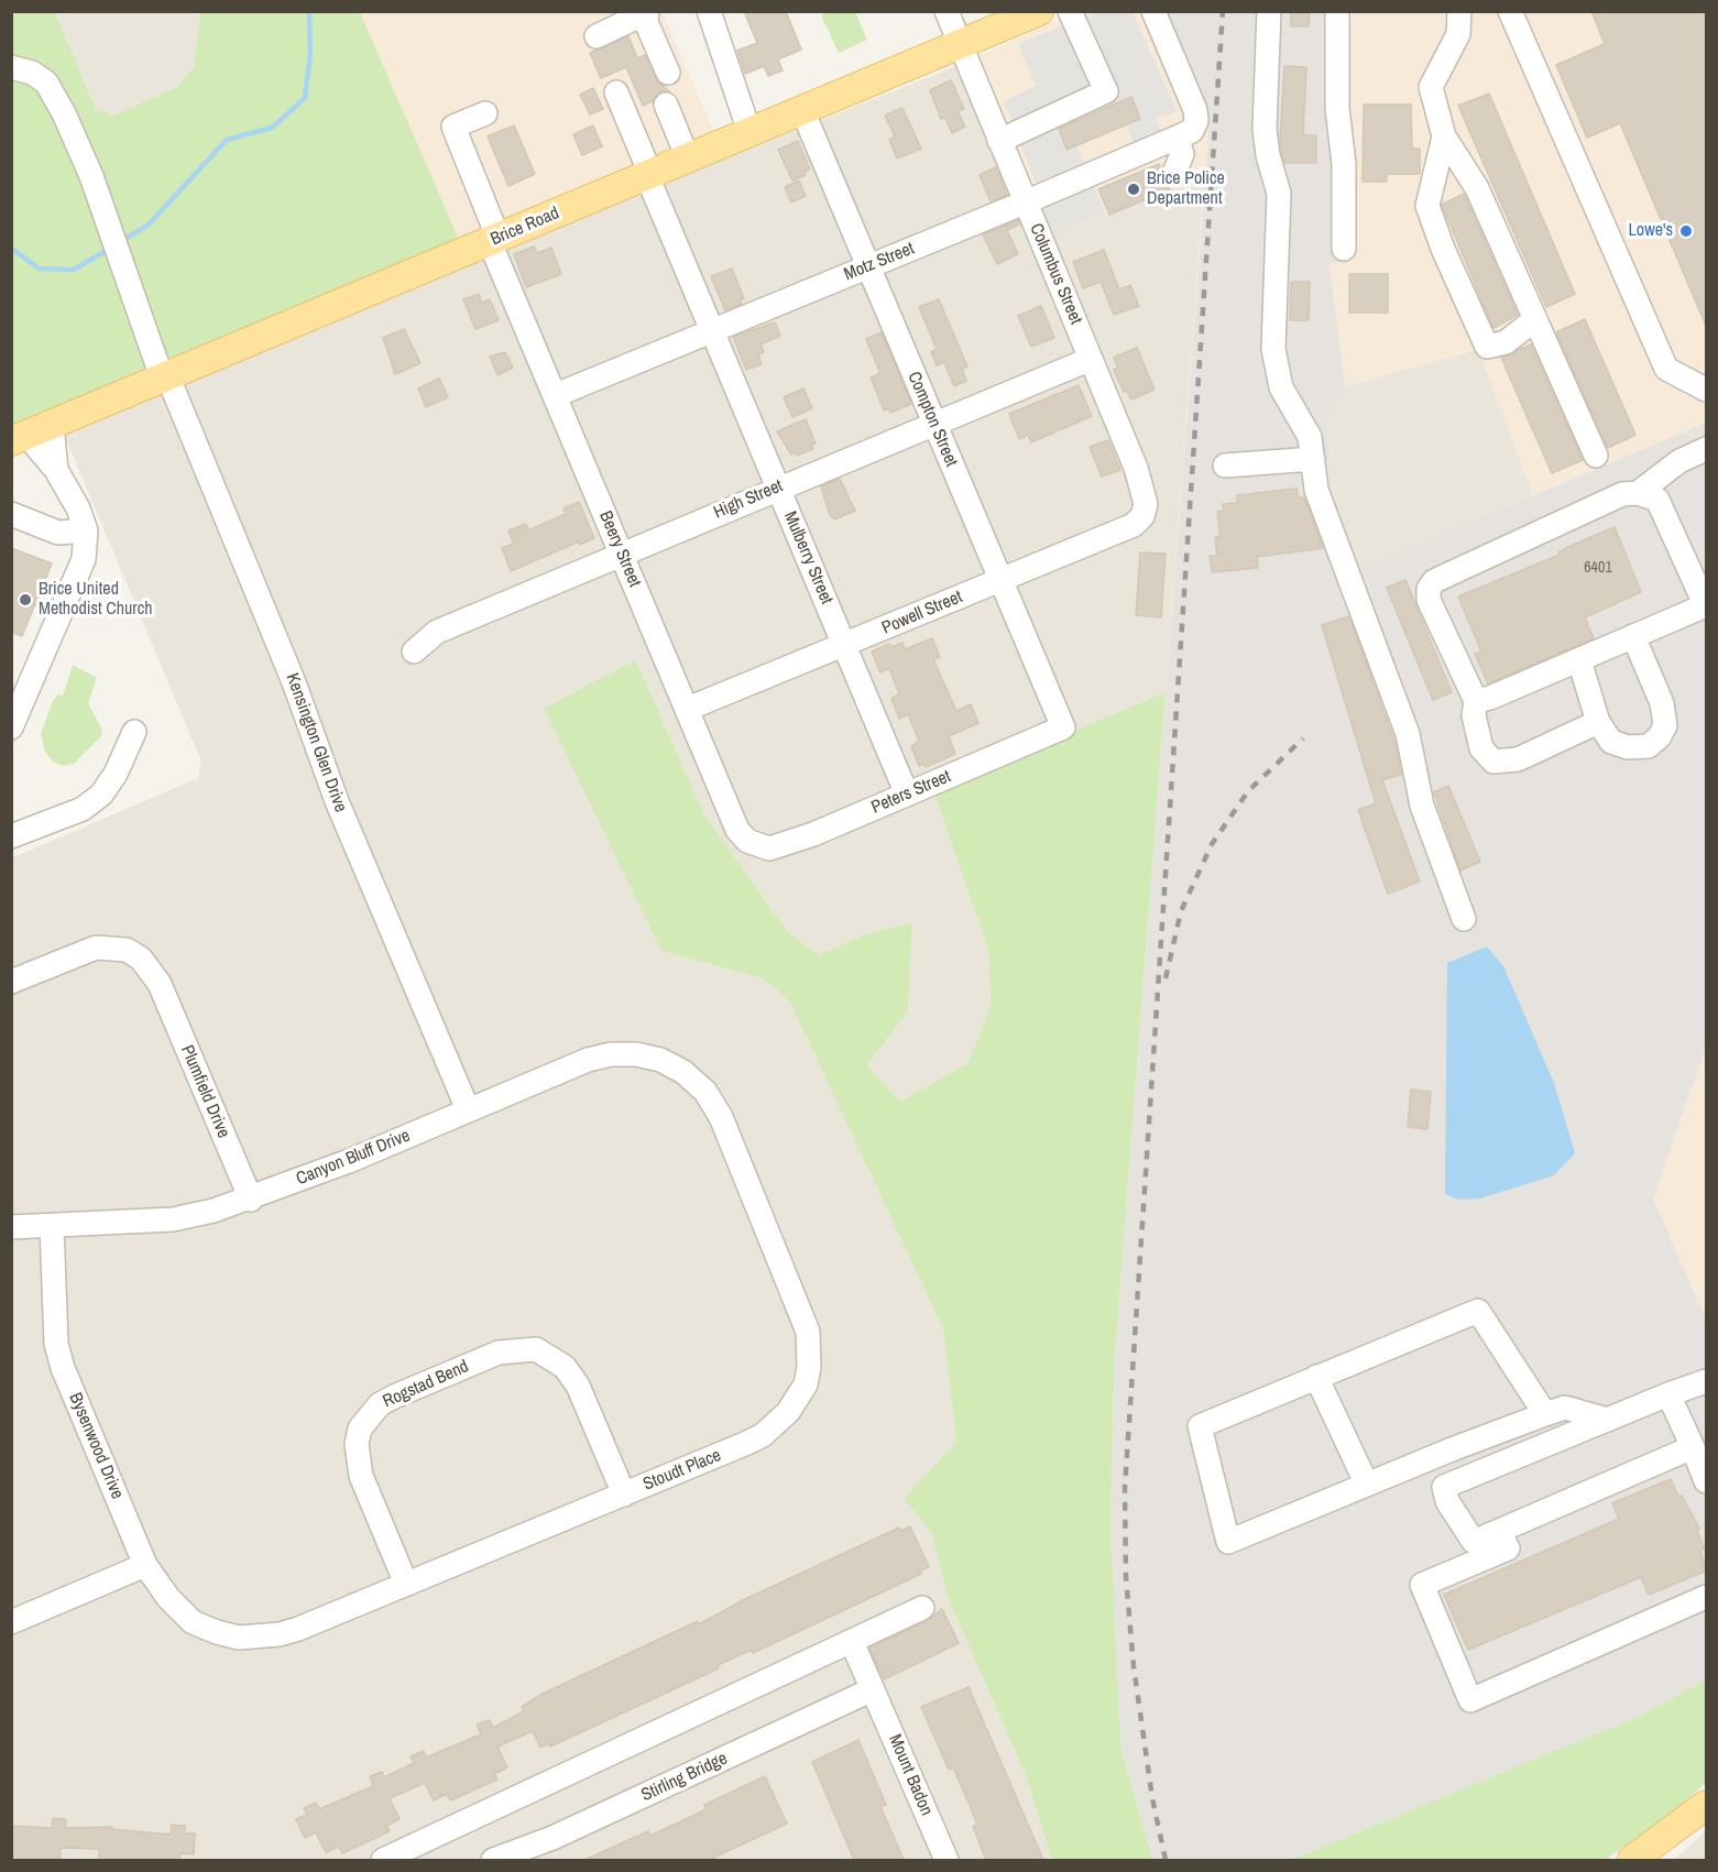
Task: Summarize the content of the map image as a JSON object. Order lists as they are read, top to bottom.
{
  "streets": {
    "main road": ["Brice Road"],
    "street": [
      "Motz Street",
      "Columbus Street",
      "Compton Street",
      "High Street",
      "Beery Street",
      "Mulberry Street",
      "Powell Street",
      "Kensington Glen Drive",
      "Peters Street",
      "Plumfield Drive",
      "Canyon Bluff Drive",
      "Rogstad Bend",
      "Bysenwood Drive",
      "Stoudt Place",
      "Mount Badon",
      "Stirling Bridge"
    ]
  },
  "crossings": [
    ["Brice Road", "Columbus Street"],
    ["Brice Road", "Compton Street"],
    ["Brice Road", "Beery Street"],
    ["Brice Road", "Mulberry Street"],
    ["Brice Road", "Kensington Glen Drive"],
    ["Motz Street", "Columbus Street"],
    ["Motz Street", "Compton Street"],
    ["Motz Street", "Beery Street"],
    ["Motz Street", "Mulberry Street"],
    ["Columbus Street", "High Street"],
    ["Columbus Street", "Powell Street"],
    ["Compton Street", "High Street"],
    ["Compton Street", "Powell Street"],
    ["Compton Street", "Peters Street"],
    ["High Street", "Beery Street"],
    ["High Street", "Mulberry Street"],
    ["Beery Street", "Powell Street"],
    ["Beery Street", "Peters Street"],
    ["Mulberry Street", "Powell Street"],
    ["Mulberry Street", "Peters Street"],
    ["Kensington Glen Drive", "Canyon Bluff Drive"],
    ["Plumfield Drive", "Canyon Bluff Drive"],
    ["Canyon Bluff Drive", "Bysenwood Drive"],
    ["Canyon Bluff Drive", "Stoudt Place"],
    ["Rogstad Bend", "Stoudt Place"],
    ["Bysenwood Drive", "Stoudt Place"],
    ["Mount Badon", "Stirling Bridge"]
  ],
  "places": ["Brice Police Department", "Lowe's", "Brice United Methodist Church"],
  "house_numbers": ["6401"]
}
